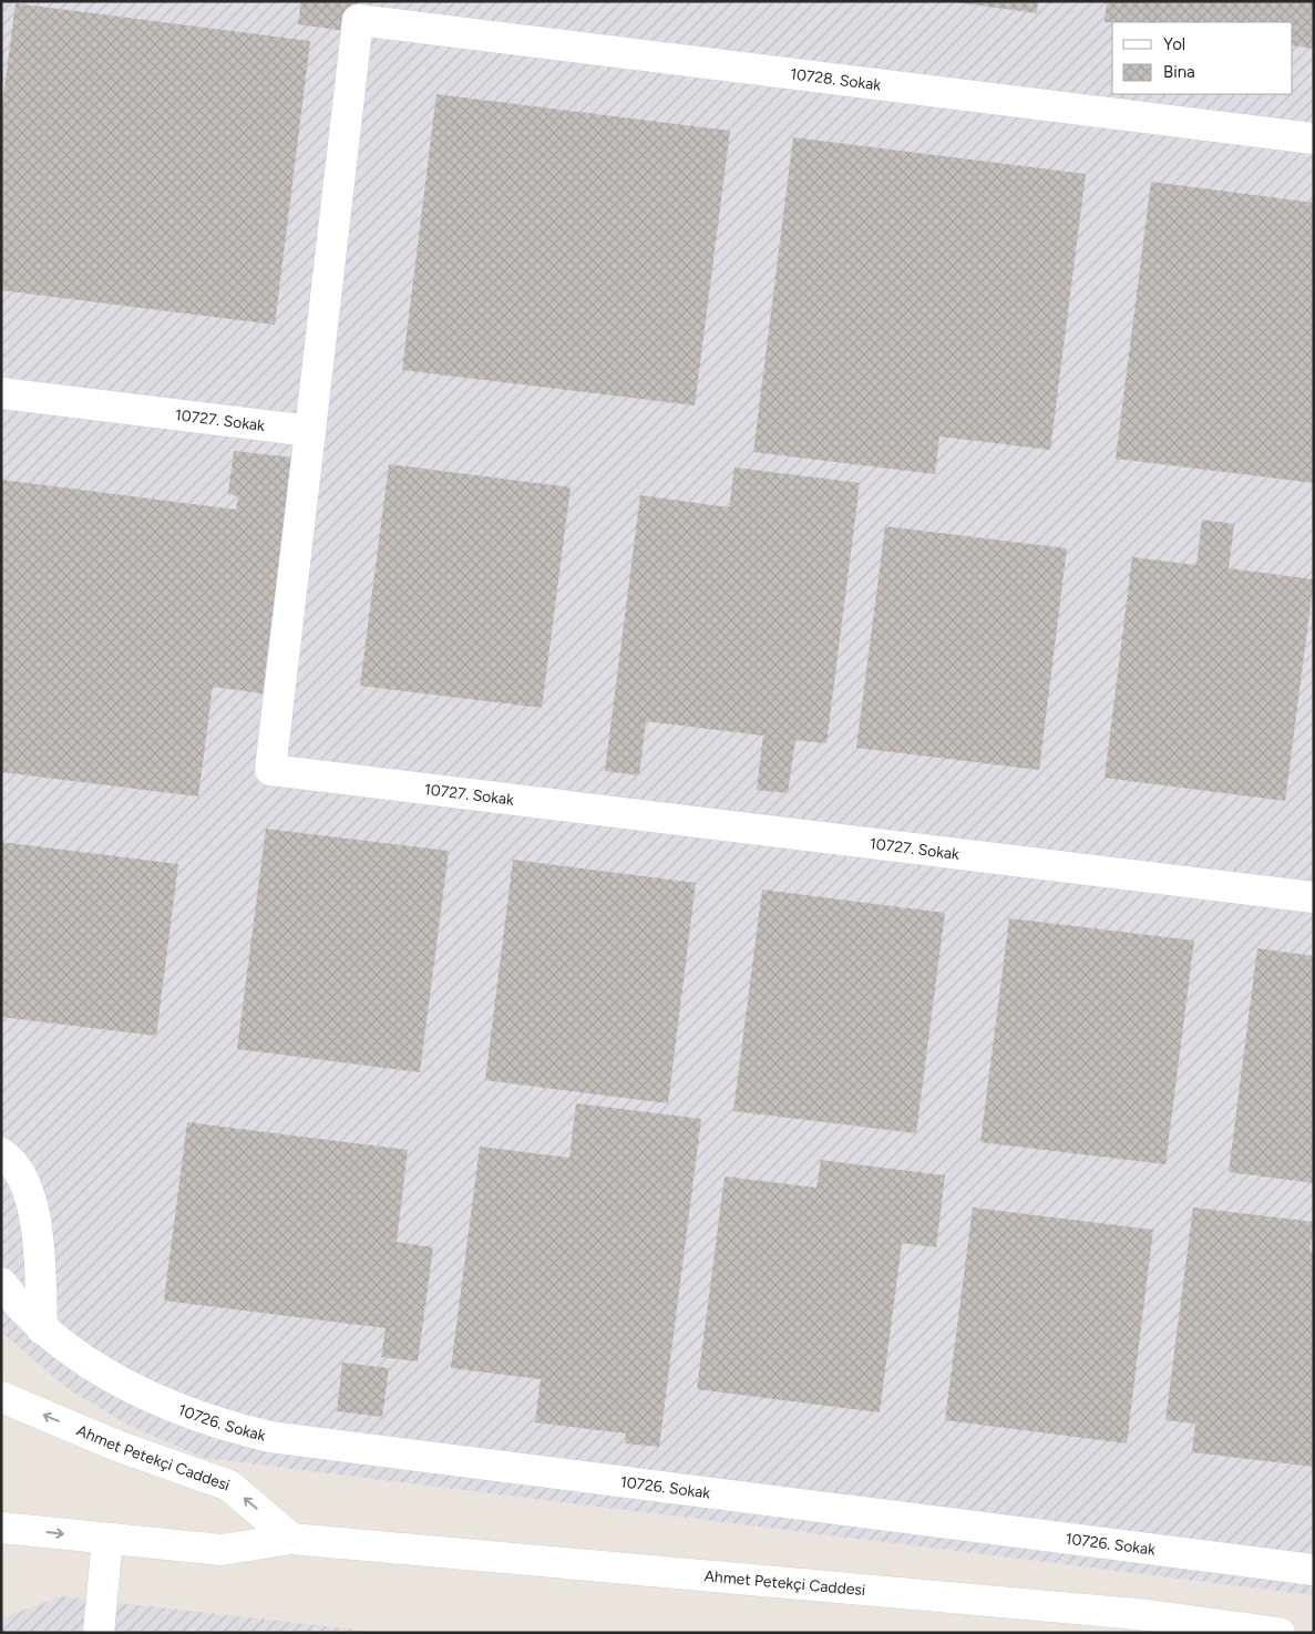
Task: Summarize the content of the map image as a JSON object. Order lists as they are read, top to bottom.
{
  "streets": {
    "street": [
      "10728. Sokak",
      "10727. Sokak",
      "10726. Sokak",
      "Ahmet Petekçi Caddesi"
    ]
  },
  "crossings": [
    ["10728. Sokak", "10727. Sokak"]
  ],
  "legend": ["Yol", "Bina"]
}
